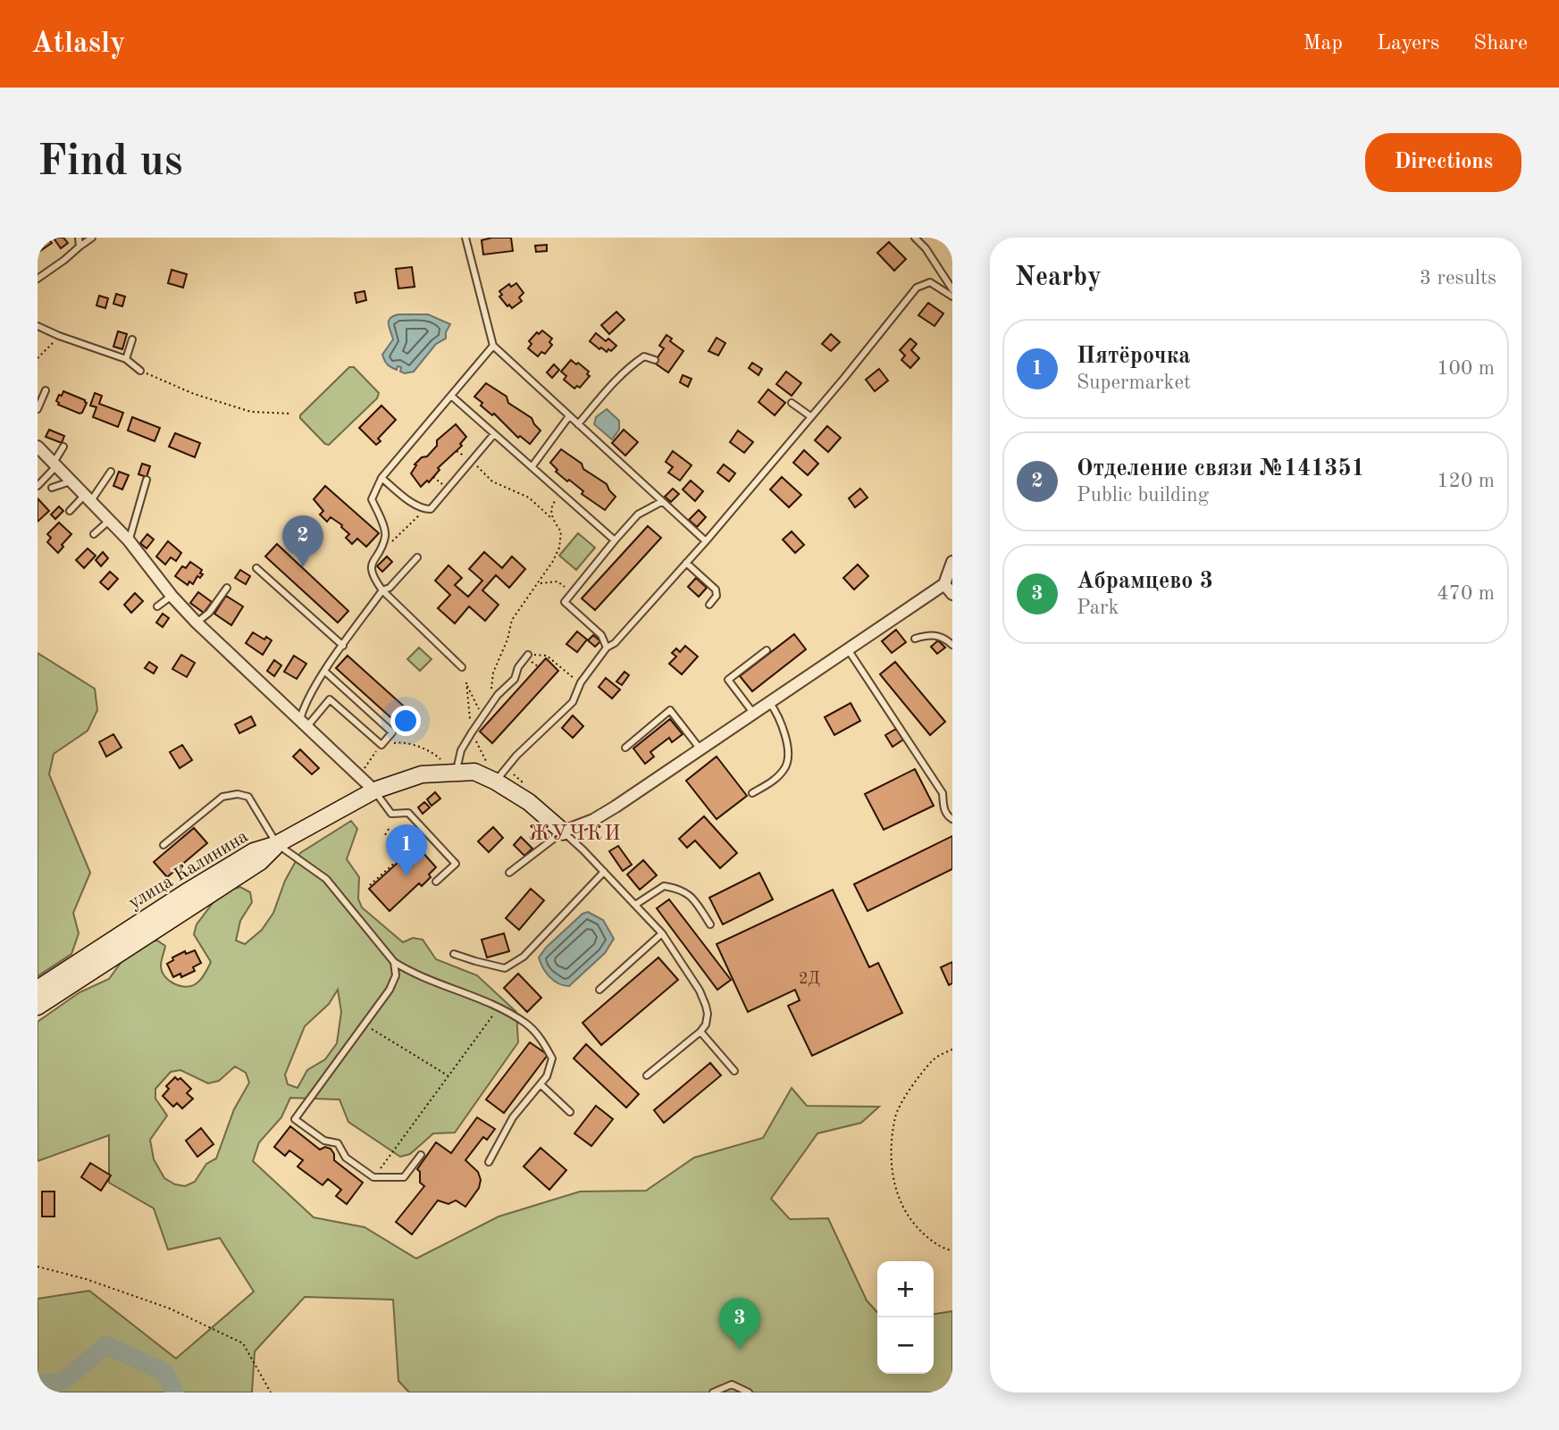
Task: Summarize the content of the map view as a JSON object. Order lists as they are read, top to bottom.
{
  "streets": {
    "street": ["улица Калинина"]
  },
  "districts": ["ЖУЧКИ"],
  "house_numbers": ["2Д"],
  "page": {
    "header": "Atlasly",
    "nav": ["Map", "Layers", "Share"],
    "buttons": "Directions",
    "title": "Find us",
    "heading": ["Nearby", "3 results"],
    "list": [
      {
        "mark": "1",
        "name": "Пятёрочка",
        "note": "Supermarket",
        "value": "100 m"
      },
      {
        "mark": "2",
        "name": "Отделение связи №141351",
        "note": "Public building",
        "value": "120 m"
      },
      {
        "mark": "3",
        "name": "Абрамцево 3",
        "note": "Park",
        "value": "470 m"
      }
    ],
    "pins": ["2", "1", "3"],
    "map_buttons": ["+", "−"]
  }
}
